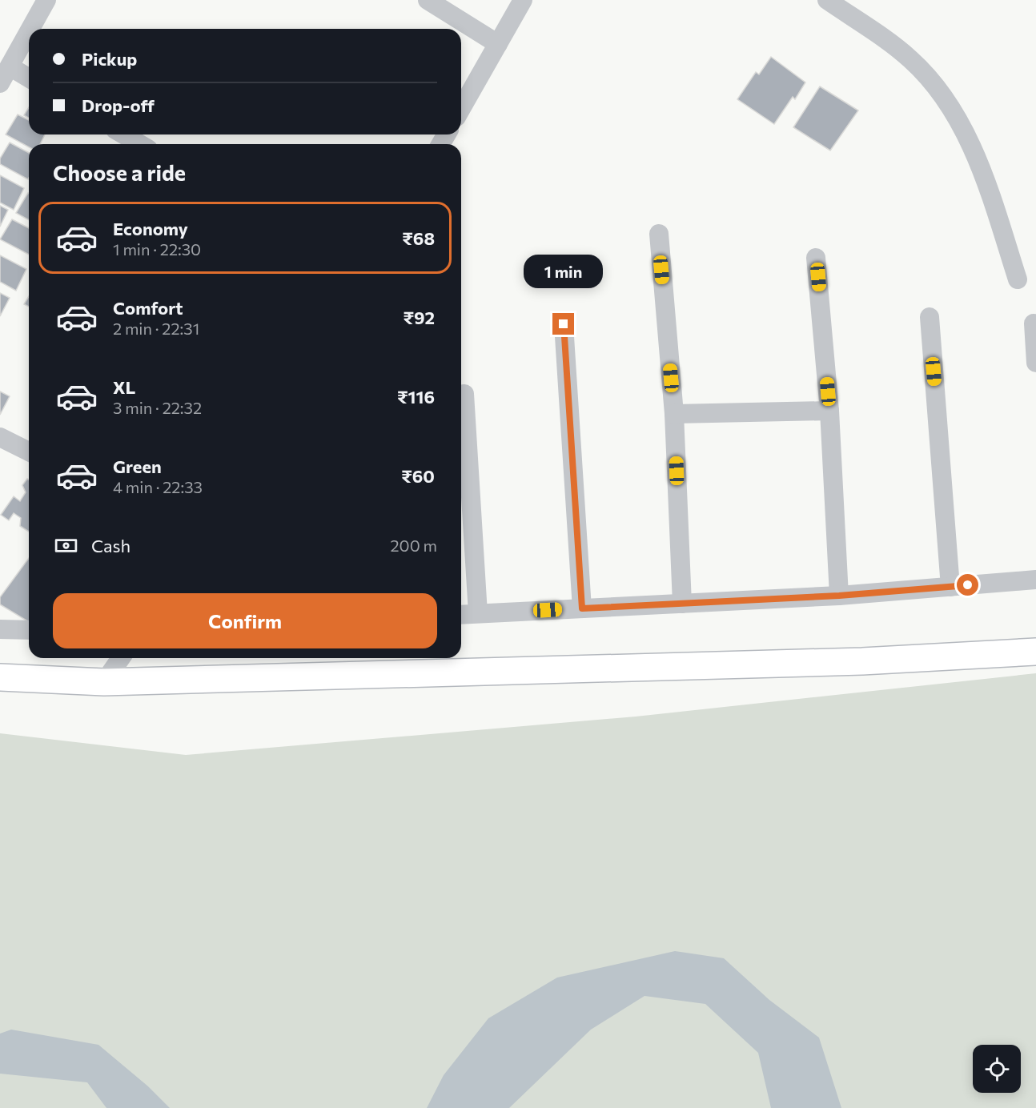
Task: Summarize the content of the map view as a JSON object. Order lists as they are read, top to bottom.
{
  "page": {
    "banner": ["Pickup", "Drop-off"],
    "heading": "Choose a ride",
    "list": [
      {
        "name": "Economy",
        "note": "1 min · 22:30",
        "value": "₹68"
      },
      {
        "name": "Comfort",
        "note": "2 min · 22:31",
        "value": "₹92"
      },
      {
        "name": "XL",
        "note": "3 min · 22:32",
        "value": "₹116"
      },
      {
        "name": "Green",
        "note": "4 min · 22:33",
        "value": "₹60"
      }
    ],
    "bubble": "1 min",
    "pay": ["Cash", "200 m"],
    "buttons": "Confirm"
  }
}
